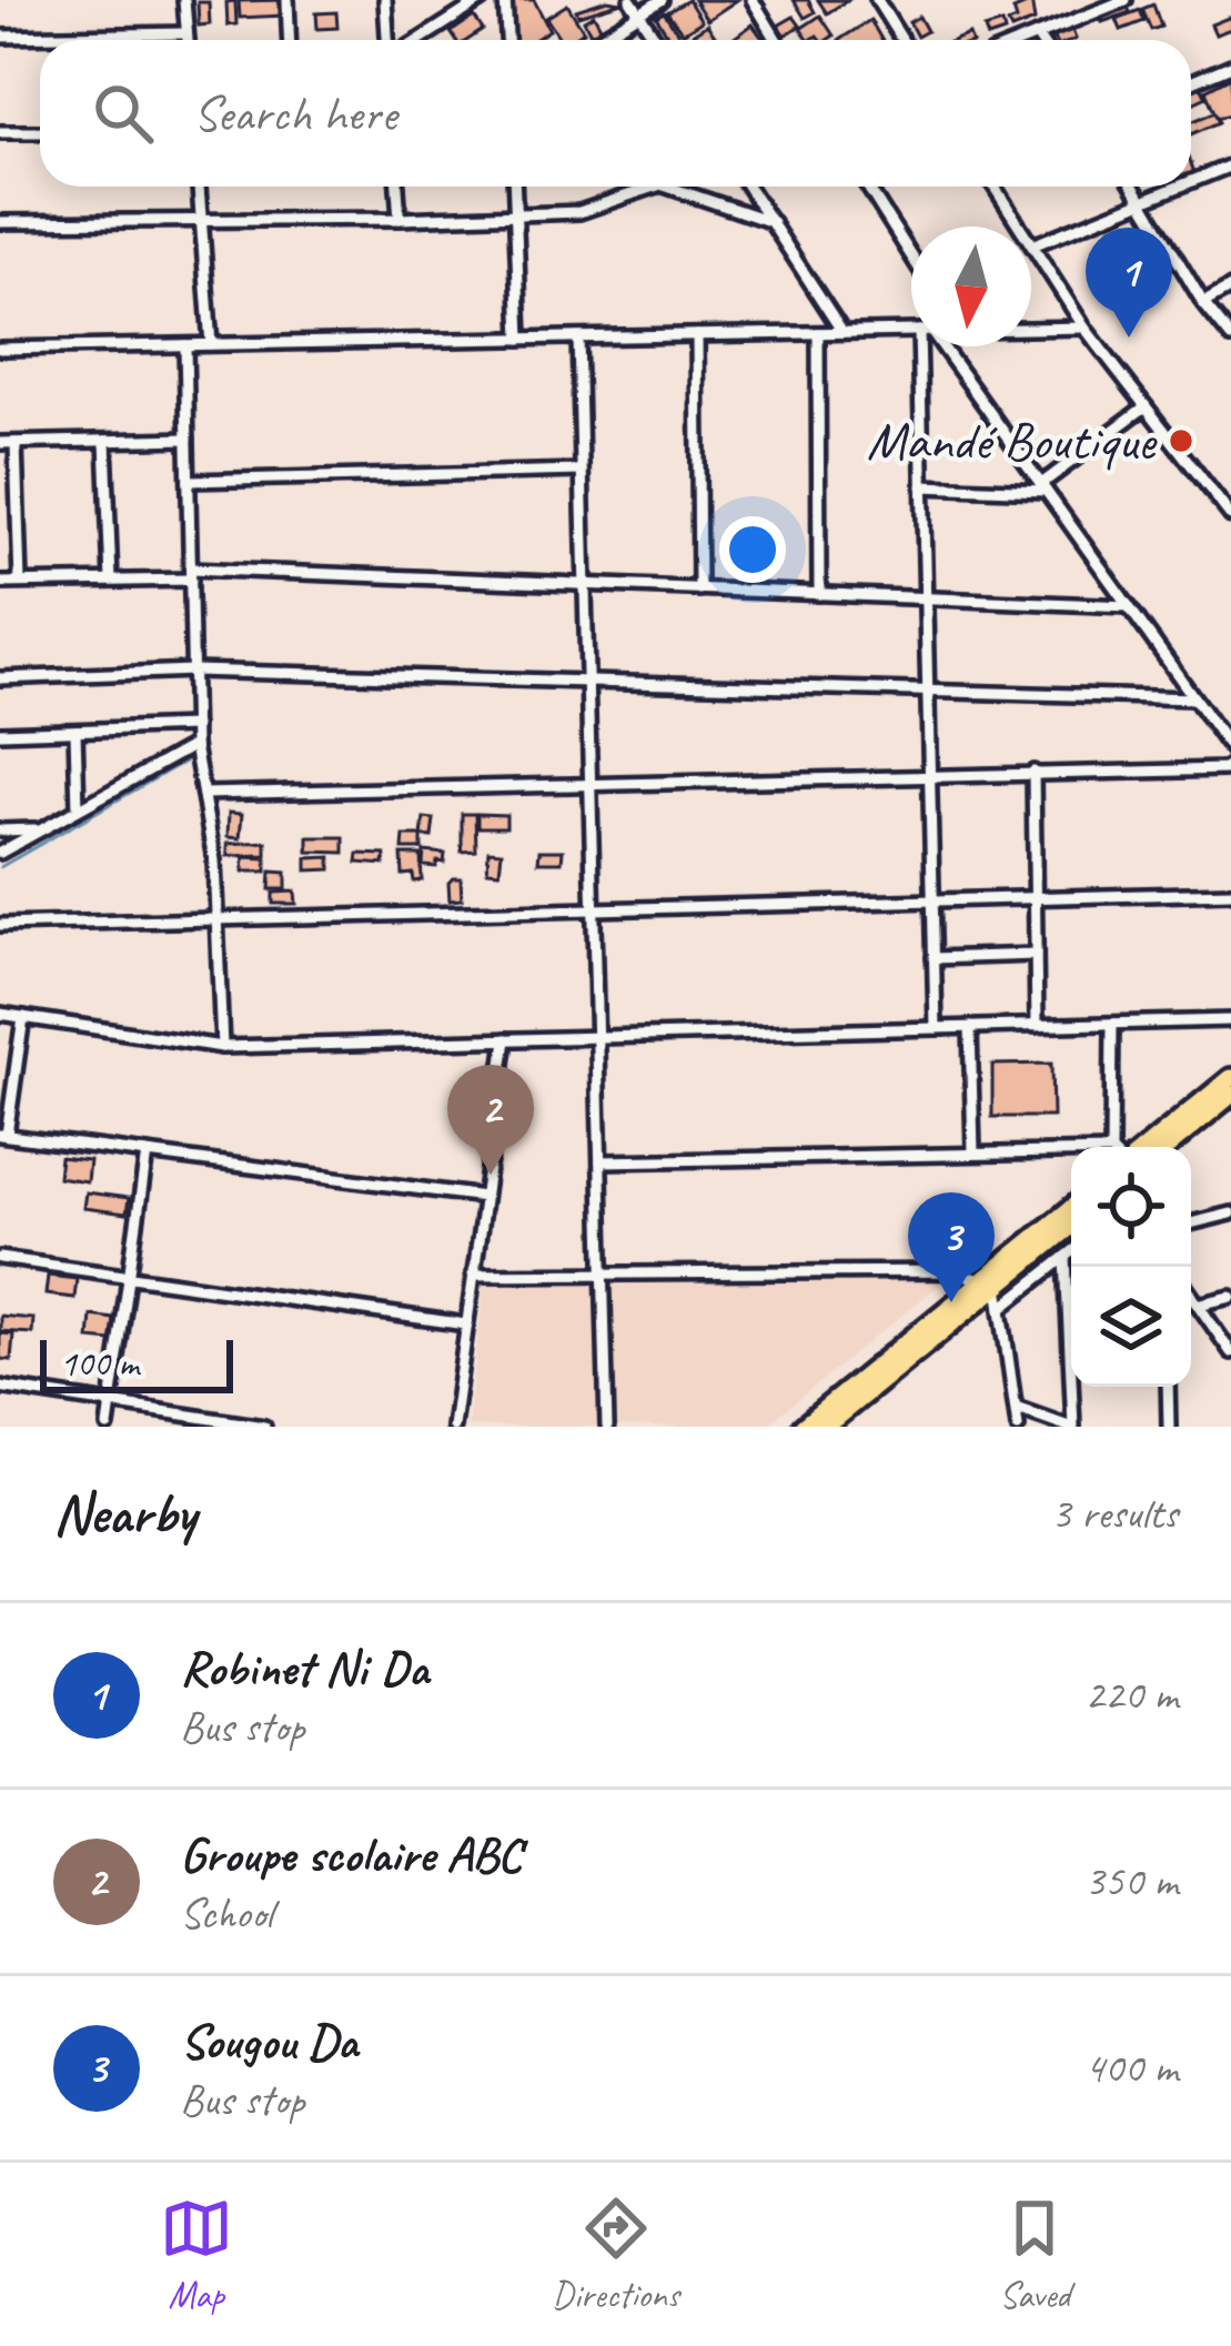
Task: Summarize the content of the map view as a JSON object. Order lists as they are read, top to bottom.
{
  "places": ["Mandé Boutique"],
  "scale_bar": "100 m",
  "north": "bottom",
  "page": {
    "search": "Search here",
    "pins": ["1", "2", "3"],
    "scale": "100 m",
    "heading": ["Nearby", "3 results"],
    "list": [
      {
        "mark": "1",
        "name": "Robinet Ni Da",
        "note": "Bus stop",
        "value": "220 m"
      },
      {
        "mark": "2",
        "name": "Groupe scolaire ABC",
        "note": "School",
        "value": "350 m"
      },
      {
        "mark": "3",
        "name": "Sougou Da",
        "note": "Bus stop",
        "value": "400 m"
      }
    ],
    "nav": ["Map", "Directions", "Saved"]
  }
}
